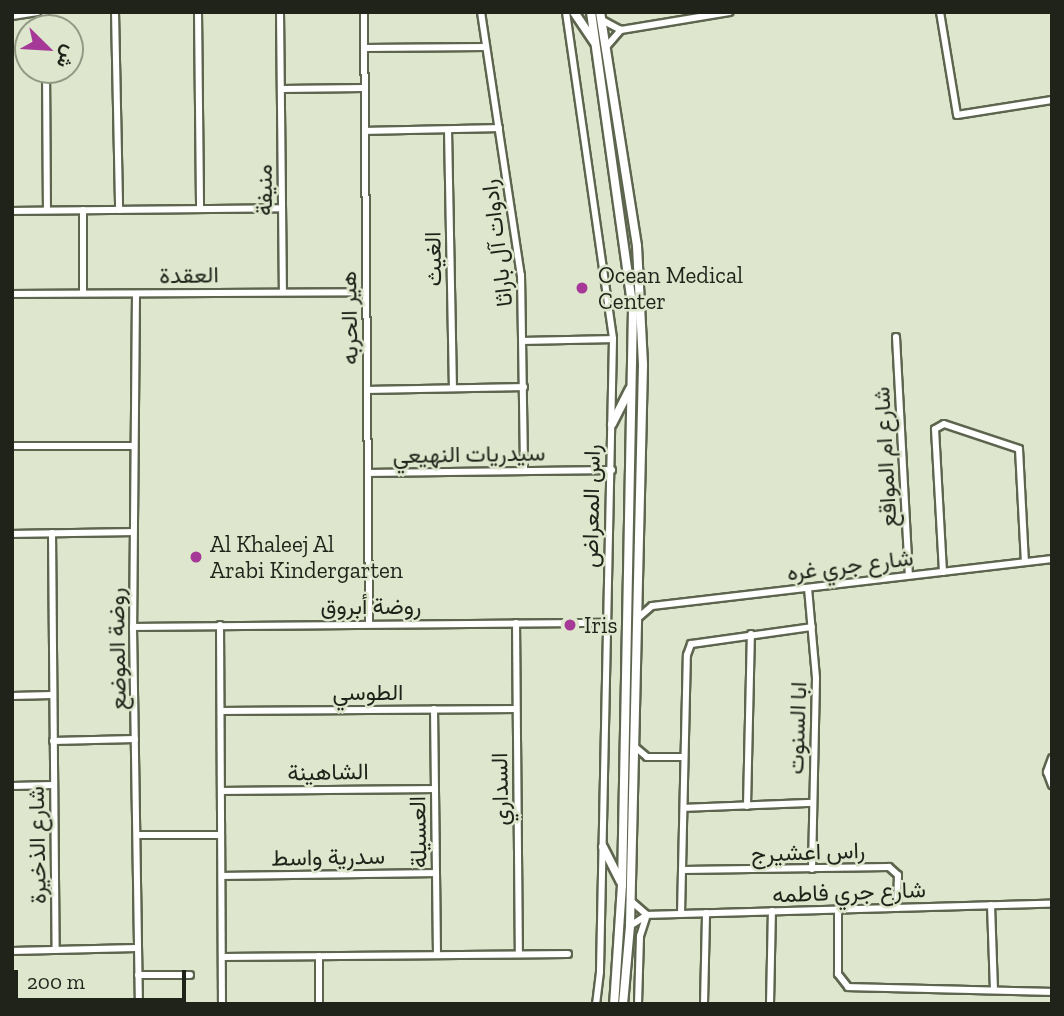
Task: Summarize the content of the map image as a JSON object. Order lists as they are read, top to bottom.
{
  "streets": {
    "street": [
      "منيفة",
      "رادوات آل باراثا",
      "الغيث",
      "العقدة",
      "هير الحربه",
      "سيدريات النهيعي",
      "شارع ام المواقع",
      "راس المعراض",
      "شارع جري غره",
      "روضة أبروق",
      "روضة الموضع",
      "الطوسي",
      "ابا السنوت",
      "الشاهينة",
      "السداري",
      "العسيلة",
      "شارع الذخيرة",
      "راس اعشيرج",
      "سدرية واسط",
      "شارع جري فاطمه"
    ]
  },
  "crossings": [
    ["منيفة", "العقدة"],
    ["رادوات آل باراثا", "سيدريات النهيعي"],
    ["العقدة", "هير الحربه"],
    ["العقدة", "روضة الموضع"],
    ["هير الحربه", "سيدريات النهيعي"],
    ["هير الحربه", "روضة أبروق"],
    ["سيدريات النهيعي", "راس المعراض"],
    ["شارع ام المواقع", "شارع جري غره"],
    ["راس المعراض", "روضة أبروق"],
    ["شارع جري غره", "ابا السنوت"],
    ["روضة أبروق", "روضة الموضع"],
    ["روضة أبروق", "السداري"],
    ["الطوسي", "السداري"],
    ["الطوسي", "العسيلة"],
    ["ابا السنوت", "راس اعشيرج"],
    ["الشاهينة", "العسيلة"],
    ["العسيلة", "سدرية واسط"],
    ["راس اعشيرج", "شارع جري فاطمه"]
  ],
  "places": ["Ocean Medical Center", "Al Khaleej Al Arabi Kindergarten", "Iris"],
  "scale_bar": "200 m",
  "north": "bottom right"
}
